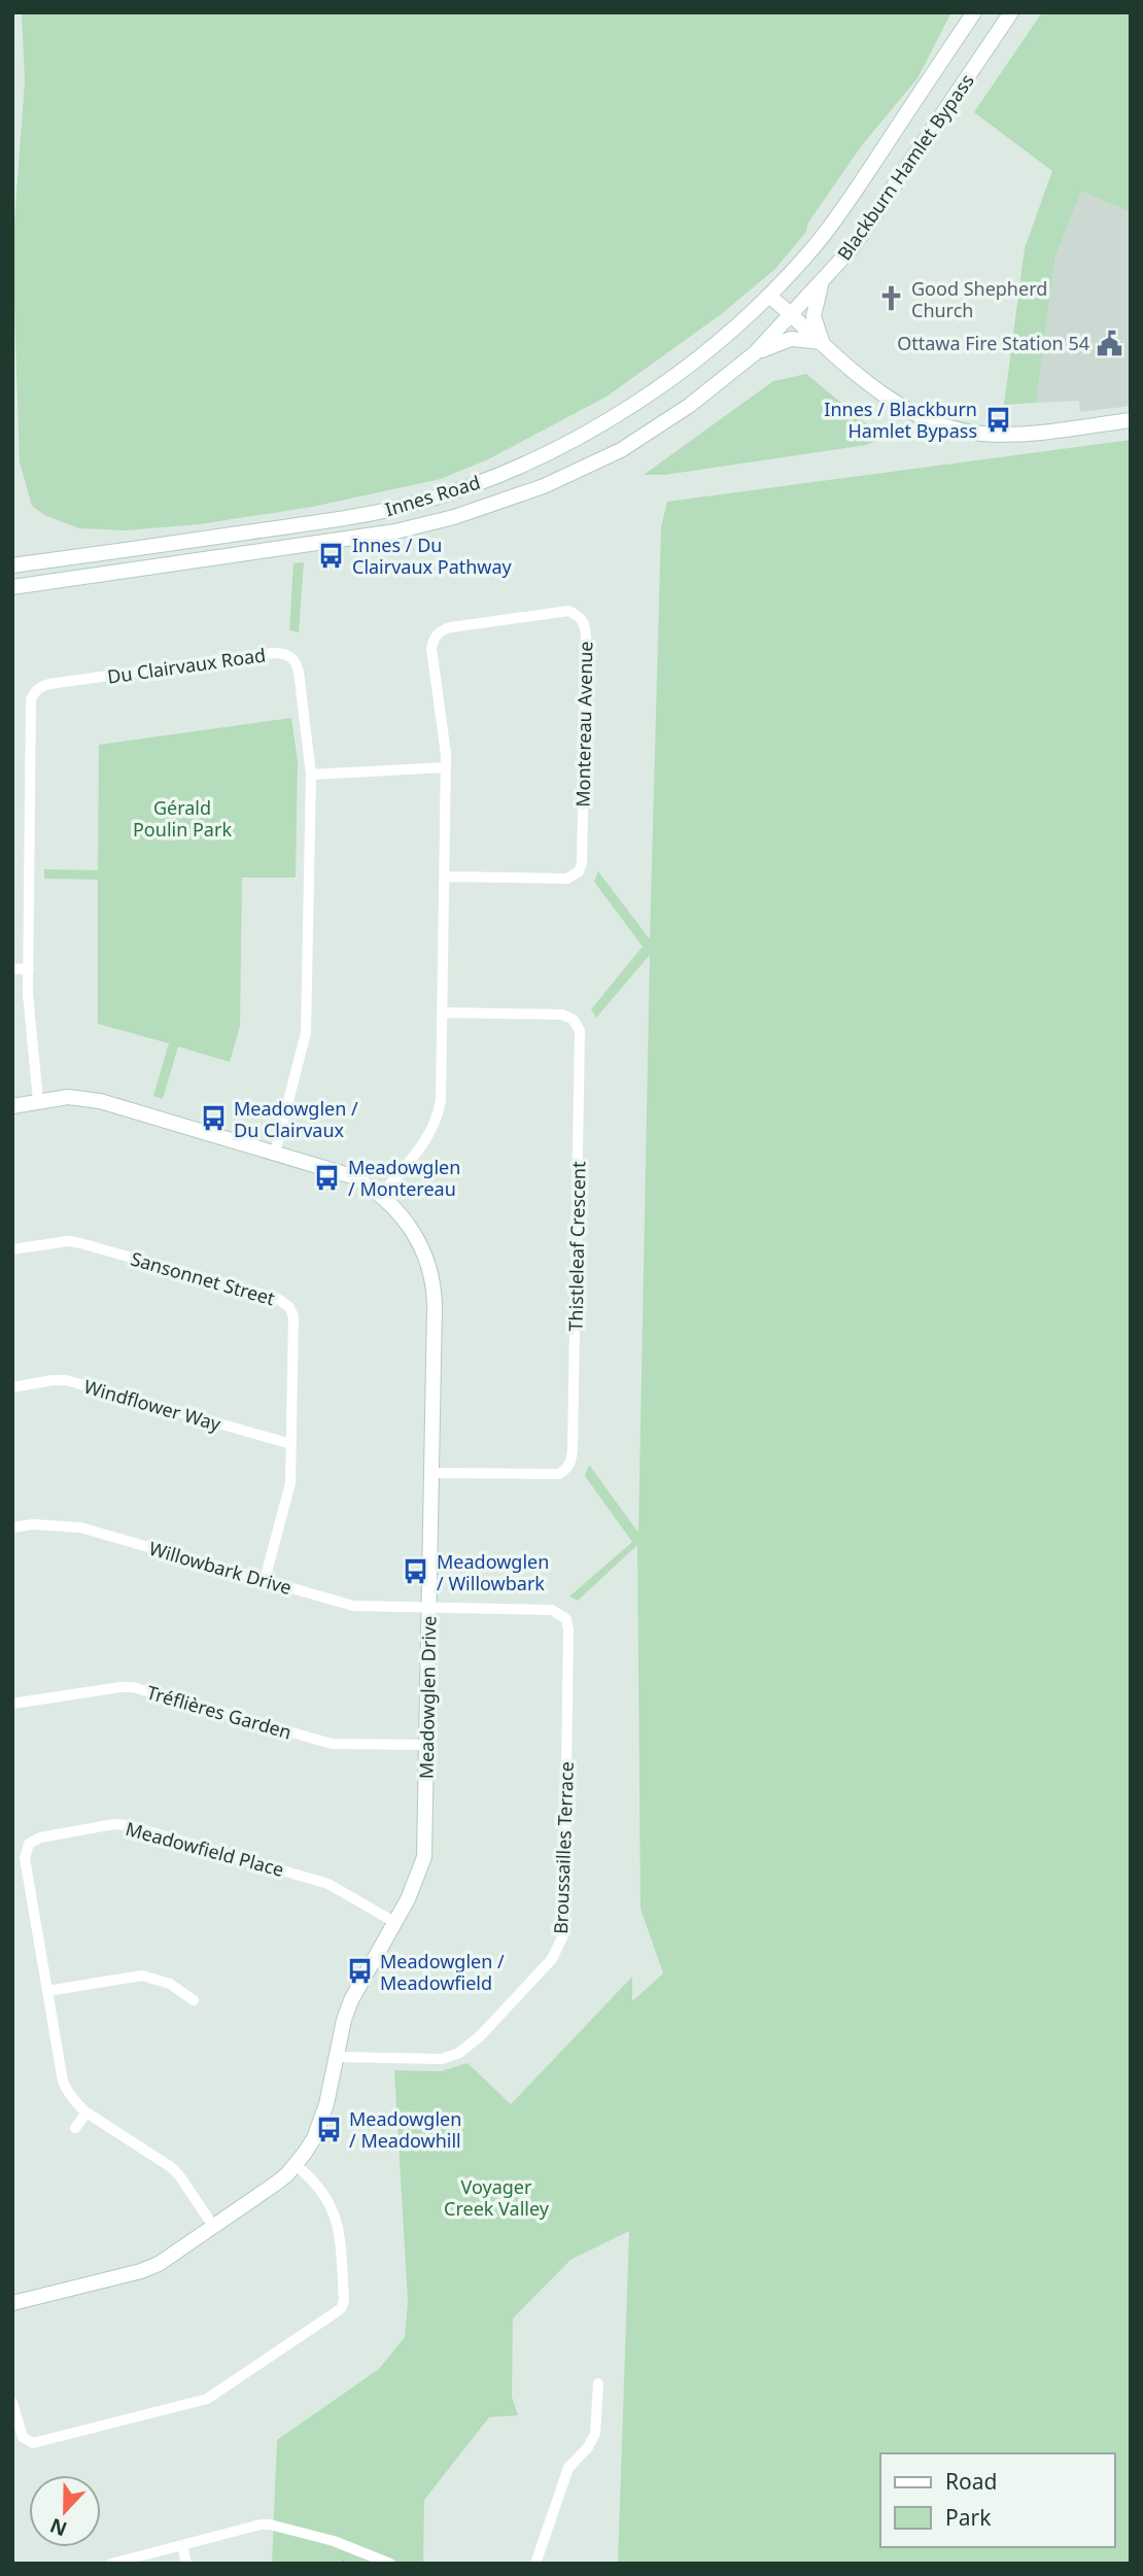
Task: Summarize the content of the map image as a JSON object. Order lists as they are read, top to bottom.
{
  "streets": {
    "main road": ["Blackburn Hamlet Bypass", "Innes Road", "Meadowglen Drive"],
    "street": [
      "Du Clairvaux Road",
      "Montereau Avenue",
      "Thistleleaf Crescent",
      "Sansonnet Street",
      "Windflower Way",
      "Willowbark Drive",
      "Tréflières Garden",
      "Broussailles Terrace",
      "Meadowfield Place"
    ]
  },
  "crossings": [
    ["Blackburn Hamlet Bypass", "Innes Road"],
    ["Du Clairvaux Road", "Meadowglen Drive"],
    ["Montereau Avenue", "Thistleleaf Crescent"],
    ["Montereau Avenue", "Meadowglen Drive"],
    ["Thistleleaf Crescent", "Meadowglen Drive"],
    ["Sansonnet Street", "Windflower Way"],
    ["Sansonnet Street", "Willowbark Drive"],
    ["Willowbark Drive", "Meadowglen Drive"],
    ["Willowbark Drive", "Broussailles Terrace"],
    ["Meadowglen Drive", "Tréflières Garden"],
    ["Meadowglen Drive", "Broussailles Terrace"],
    ["Meadowglen Drive", "Meadowfield Place"]
  ],
  "parks": ["Gérald Poulin Park", "Voyager Creek Valley"],
  "places": {
    "church": ["Good Shepherd Church"],
    "public building": ["Ottawa Fire Station 54"],
    "bus stop": [
      "Innes / Blackburn Hamlet Bypass",
      "Innes / Du Clairvaux Pathway",
      "Meadowglen / Du Clairvaux",
      "Meadowglen / Montereau",
      "Meadowglen / Willowbark",
      "Meadowglen / Meadowfield",
      "Meadowglen / Meadowhill"
    ]
  },
  "legend": ["Road", "Park"],
  "north": "bottom"
}
